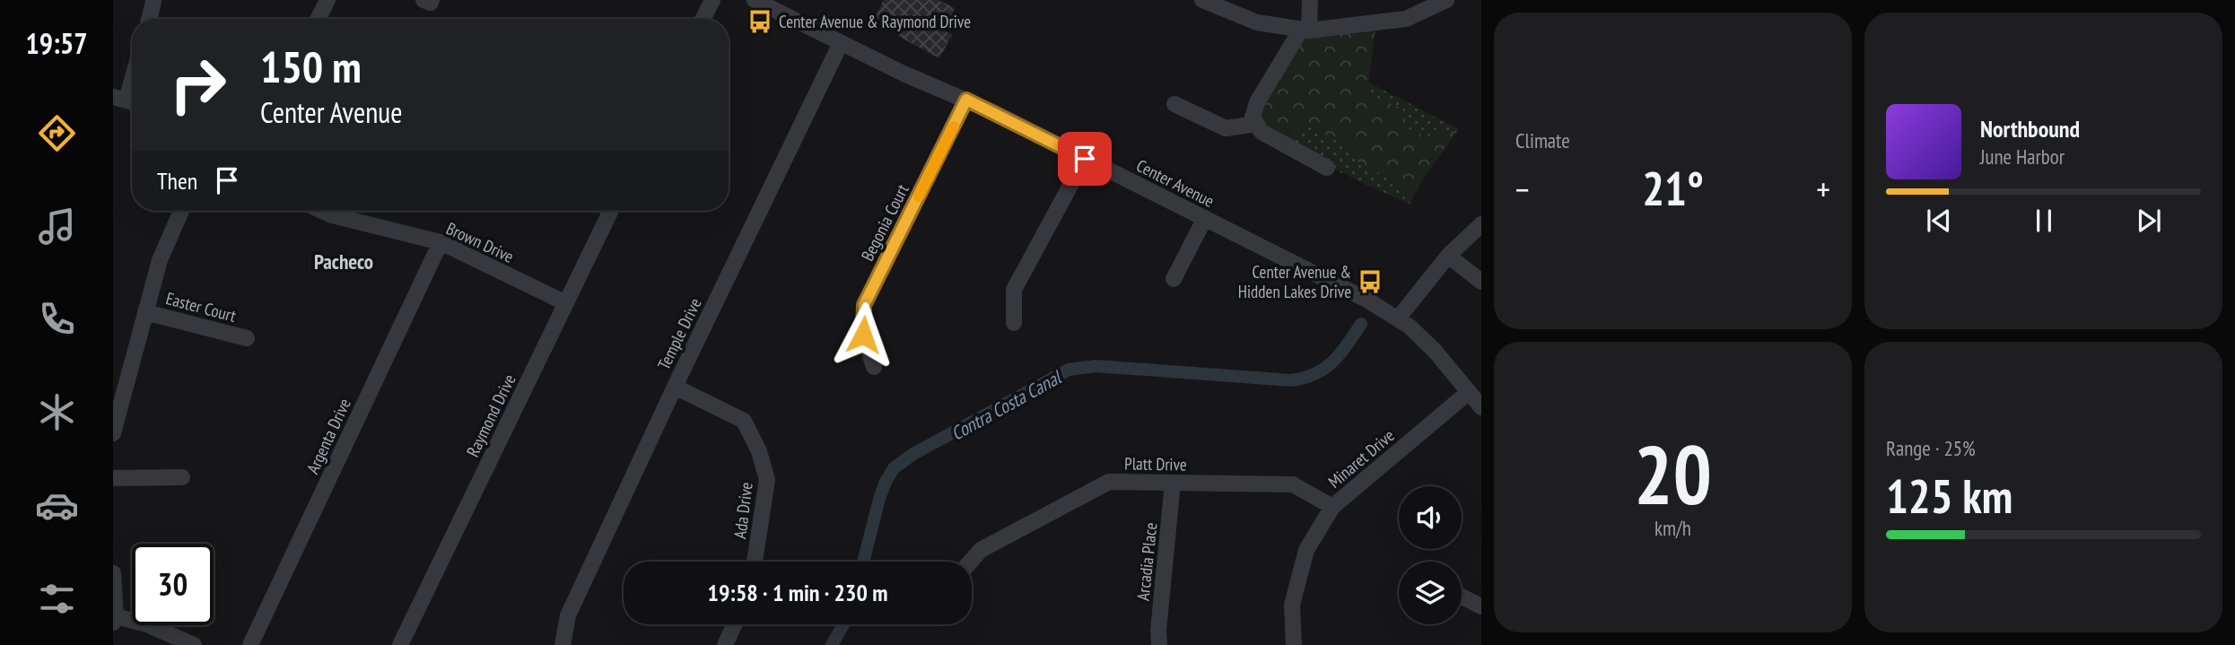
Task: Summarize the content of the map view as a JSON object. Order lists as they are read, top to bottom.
{
  "streets": {
    "street": [
      "Center Avenue",
      "Begonia Court",
      "Brown Drive",
      "Easter Court",
      "Temple Drive",
      "Raymond Drive",
      "Argenta Drive",
      "Minaret Drive",
      "Platt Drive",
      "Ada Drive",
      "Arcadia Place"
    ]
  },
  "crossings": [
    ["Center Avenue", "Begonia Court"],
    ["Center Avenue", "Temple Drive"],
    ["Center Avenue", "Minaret Drive"],
    ["Brown Drive", "Raymond Drive"],
    ["Brown Drive", "Argenta Drive"],
    ["Temple Drive", "Ada Drive"],
    ["Minaret Drive", "Platt Drive"],
    ["Platt Drive", "Arcadia Place"]
  ],
  "districts": ["Pacheco"],
  "water": ["Contra Costa Canal"],
  "places": {
    "bus stop": ["Center Avenue & Raymond Drive", "Center Avenue & Hidden Lakes Drive"]
  },
  "page": {
    "tabs": "19:57",
    "tile": [
      "Climate",
      ["20", "km/h"],
      ["Range · 25%", "125 km"]
    ],
    "turn": ["150 m", "Center Avenue"],
    "song": ["Northbound", "June Harbor"],
    "then": "Then",
    "heat": ["−", "21°", "+"],
    "limit": "30",
    "trip": "19:58 · 1 min · 230 m"
  }
}
